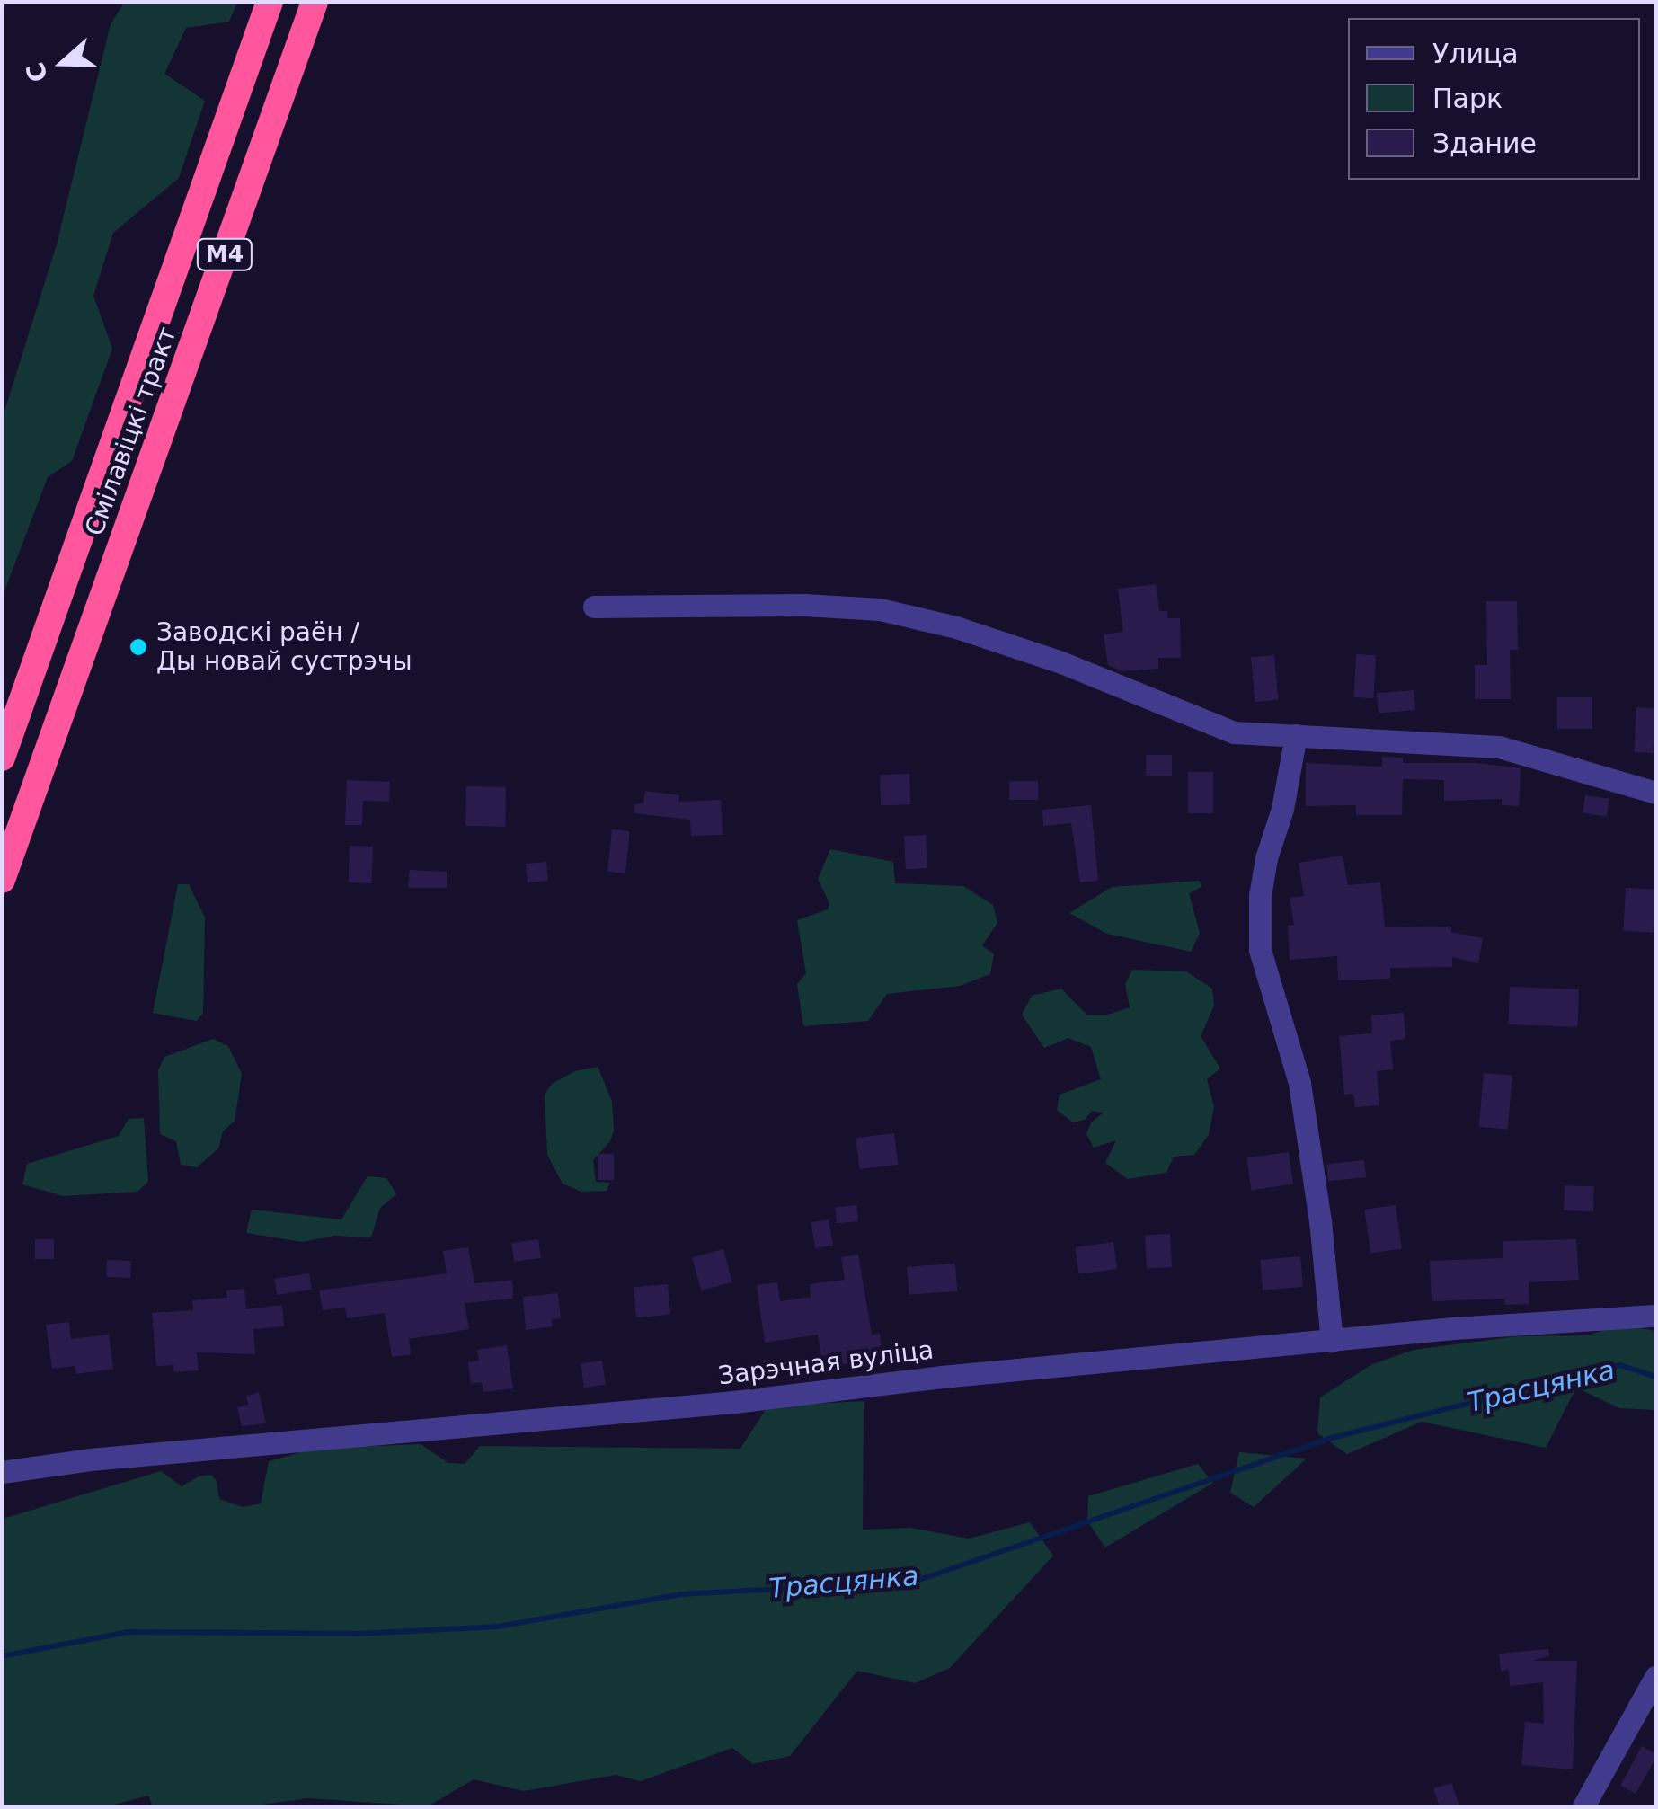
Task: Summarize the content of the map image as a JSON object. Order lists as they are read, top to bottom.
{
  "streets": {
    "highway": ["М4", "Смілавіцкі тракт"],
    "street": ["Зарэчная вуліца"]
  },
  "water": ["Трасцянка"],
  "places": ["Заводскі раён / Ды новай сустрэчы"],
  "legend": ["Улица", "Парк", "Здание"],
  "north": "left"
}
